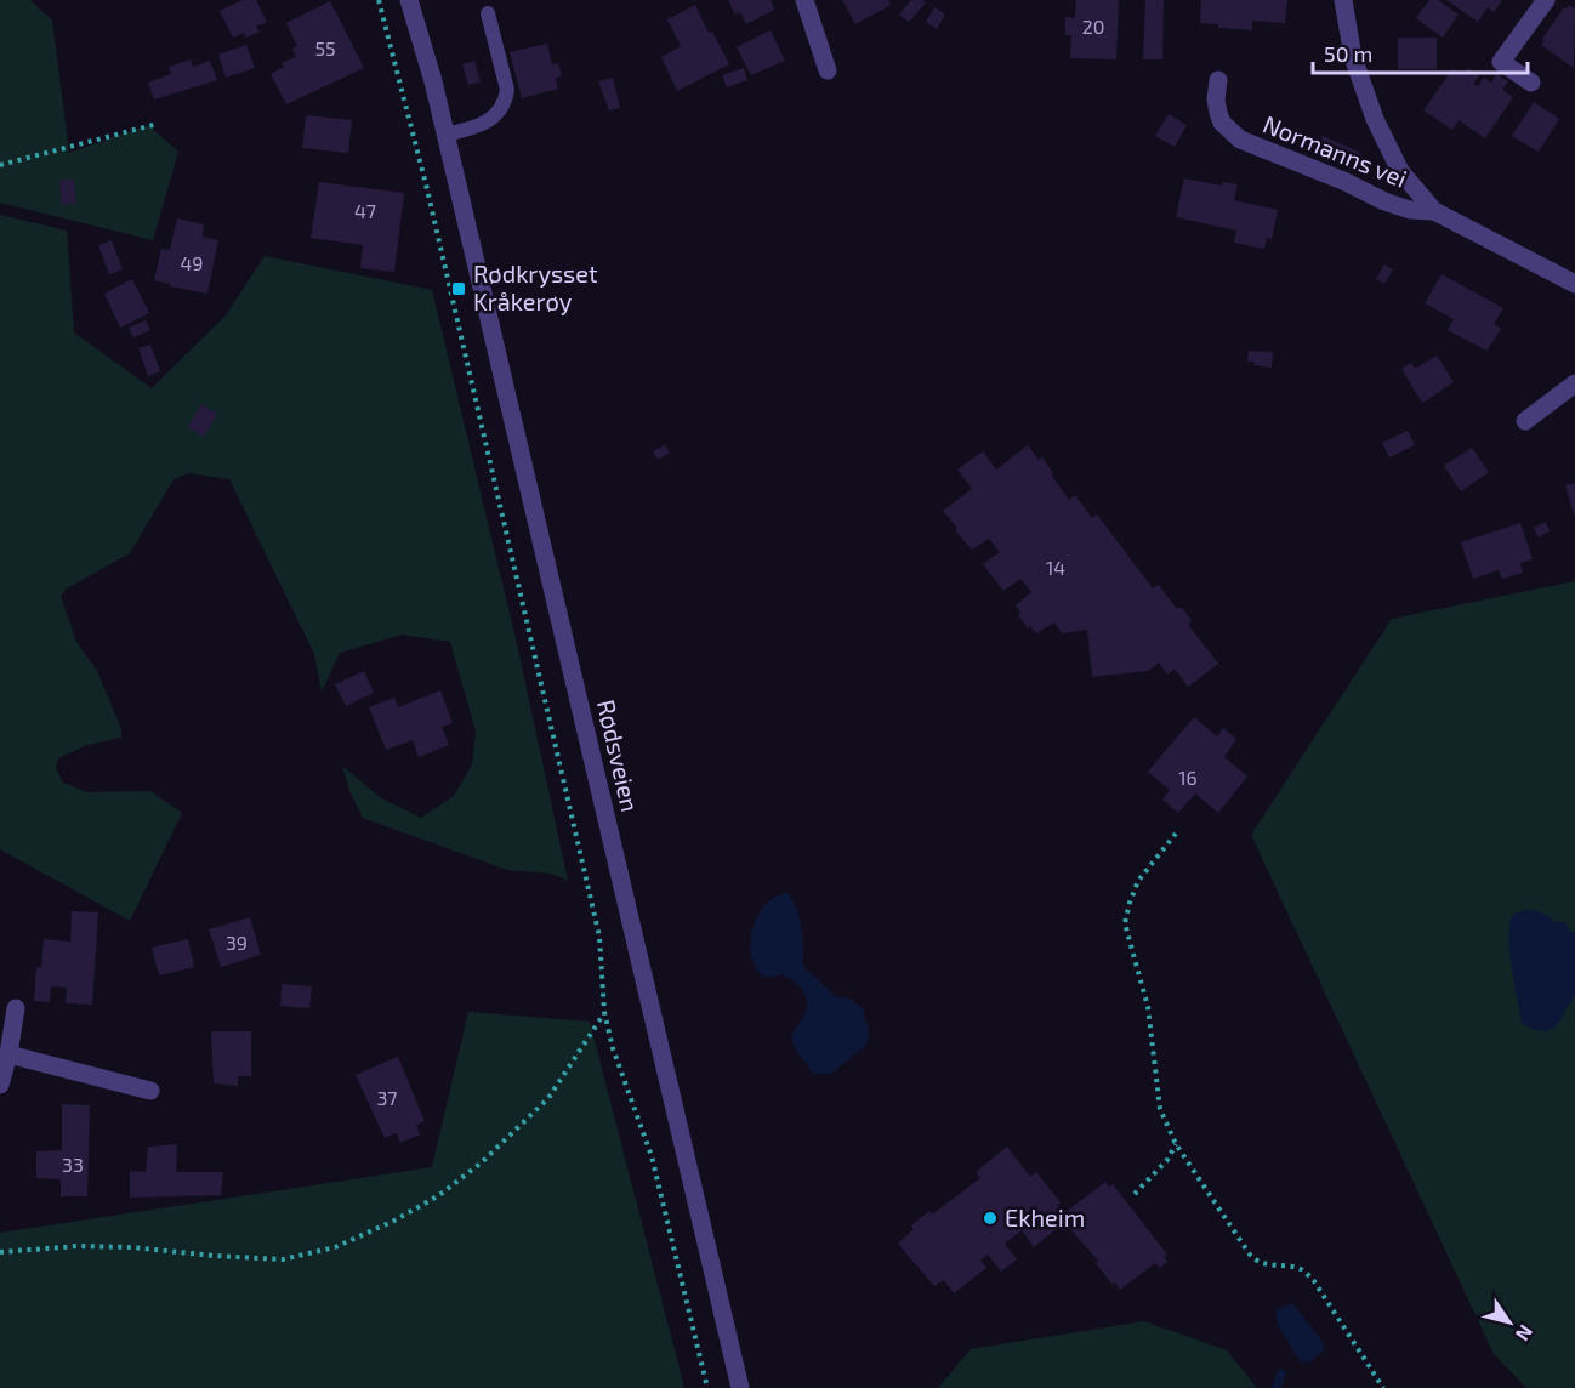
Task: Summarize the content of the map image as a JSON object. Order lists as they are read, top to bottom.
{
  "streets": {
    "street": ["Normanns vei", "Rødsveien"]
  },
  "places": {
    "transit": ["Rødkrysset Kråkerøy"],
    "other": ["Ekheim"]
  },
  "house_numbers": [
    "20",
    "55",
    "47",
    "49",
    "14",
    "16",
    "39",
    "37",
    "33"
  ],
  "scale_bar": "50 m",
  "north": "bottom right"
}
